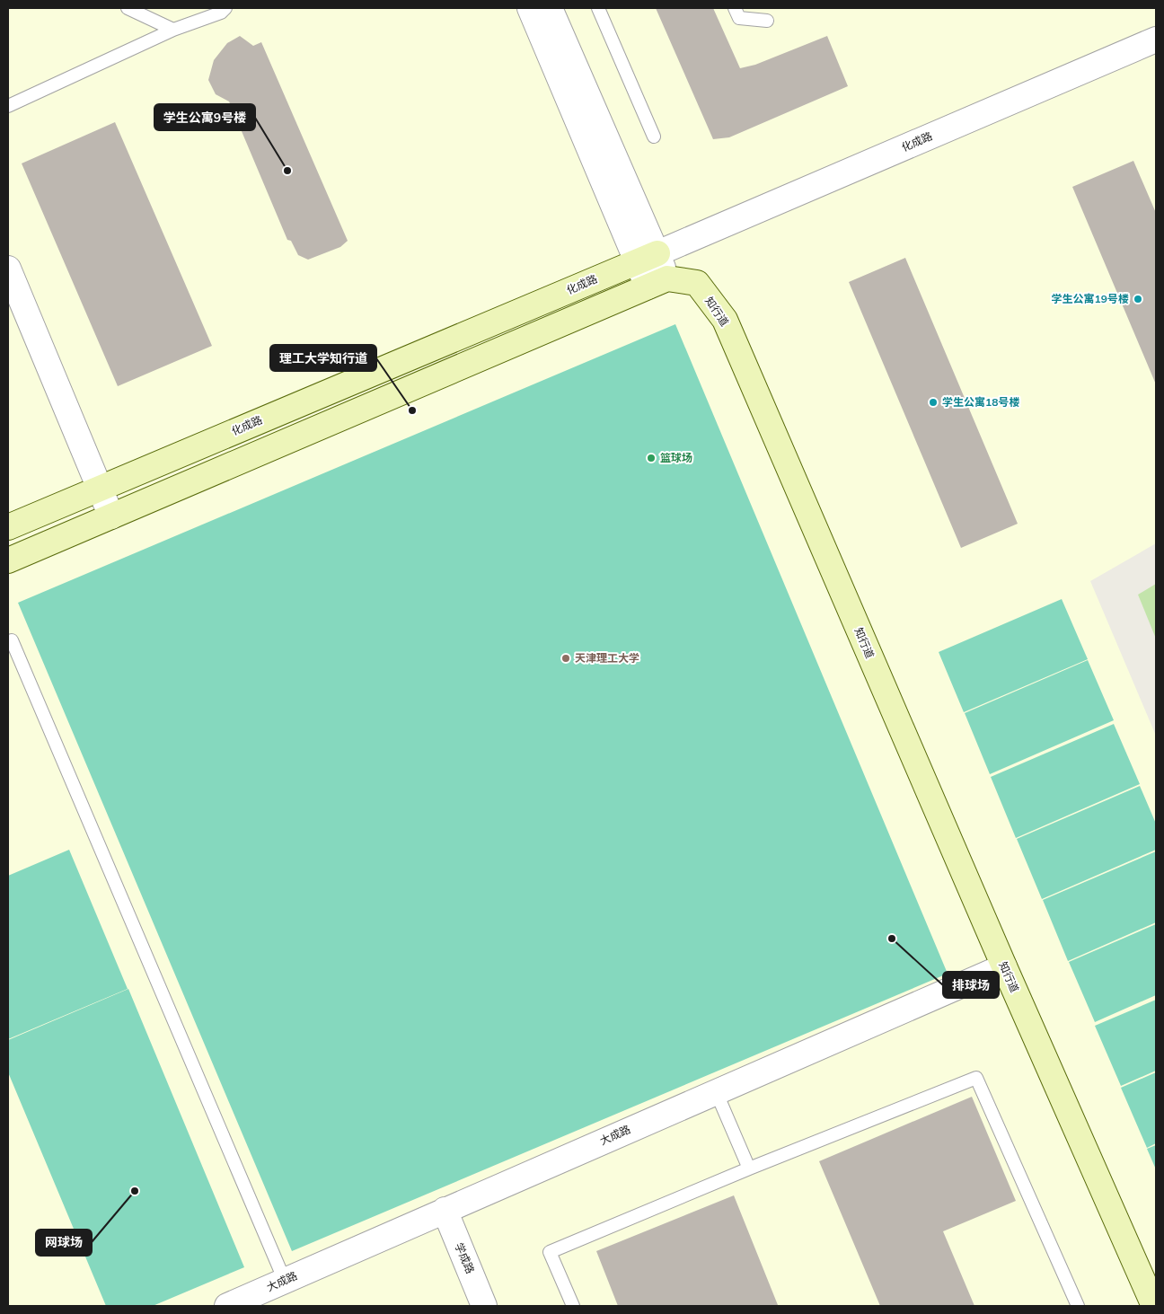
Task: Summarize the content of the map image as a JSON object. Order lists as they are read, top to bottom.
{
  "streets": {
    "street": [
      "化成路",
      "知行道",
      "大成路",
      "学成路"
    ]
  },
  "crossings": [
    ["化成路", "知行道"],
    ["知行道", "大成路"],
    ["大成路", "学成路"]
  ],
  "places": [
    "学生公寓9号楼",
    "学生公寓19号楼",
    "学生公寓18号楼",
    "理工大学知行道",
    "篮球场",
    "天津理工大学",
    "排球场",
    "网球场"
  ]
}
